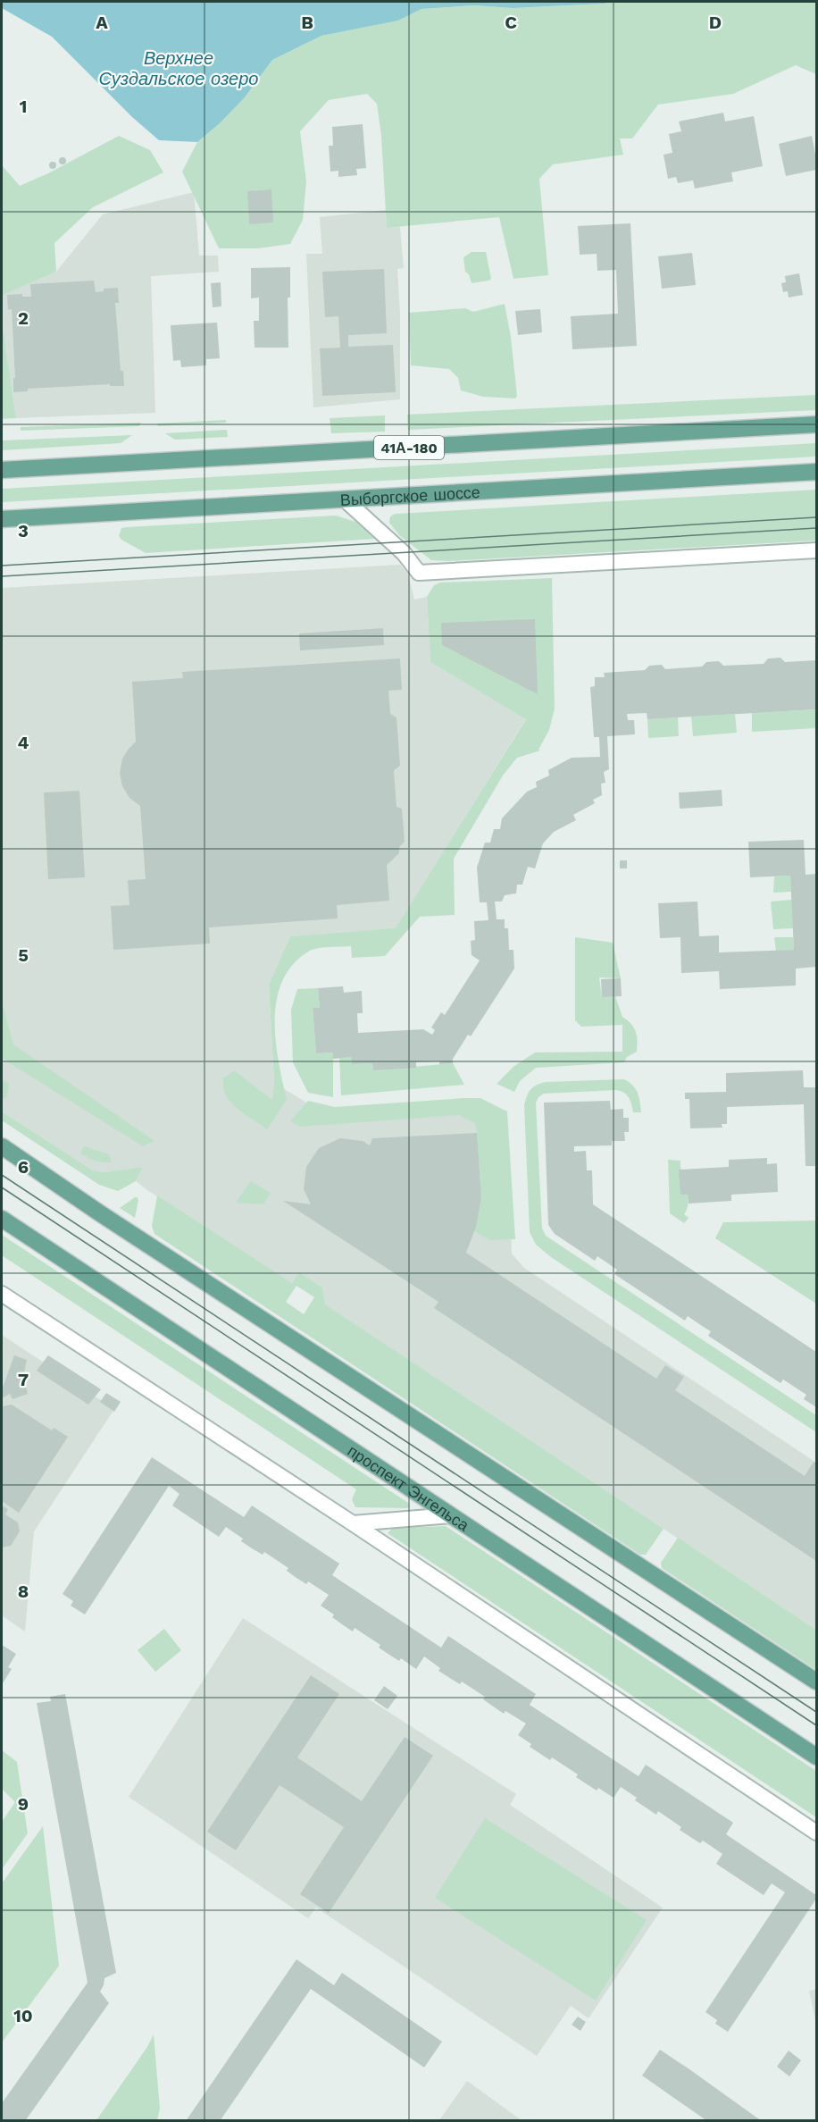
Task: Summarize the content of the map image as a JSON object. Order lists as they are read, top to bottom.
{
  "streets": {
    "main road": ["41А-180", "Выборгское шоссе", "проспект Энгельса"]
  },
  "water": ["Верхнее Суздальское озеро"],
  "grid": {
    "columns": [
      "A",
      "B",
      "C",
      "D"
    ],
    "rows": [
      "1",
      "2",
      "3",
      "4",
      "5",
      "6",
      "7",
      "8",
      "9",
      "10"
    ]
  }
}
